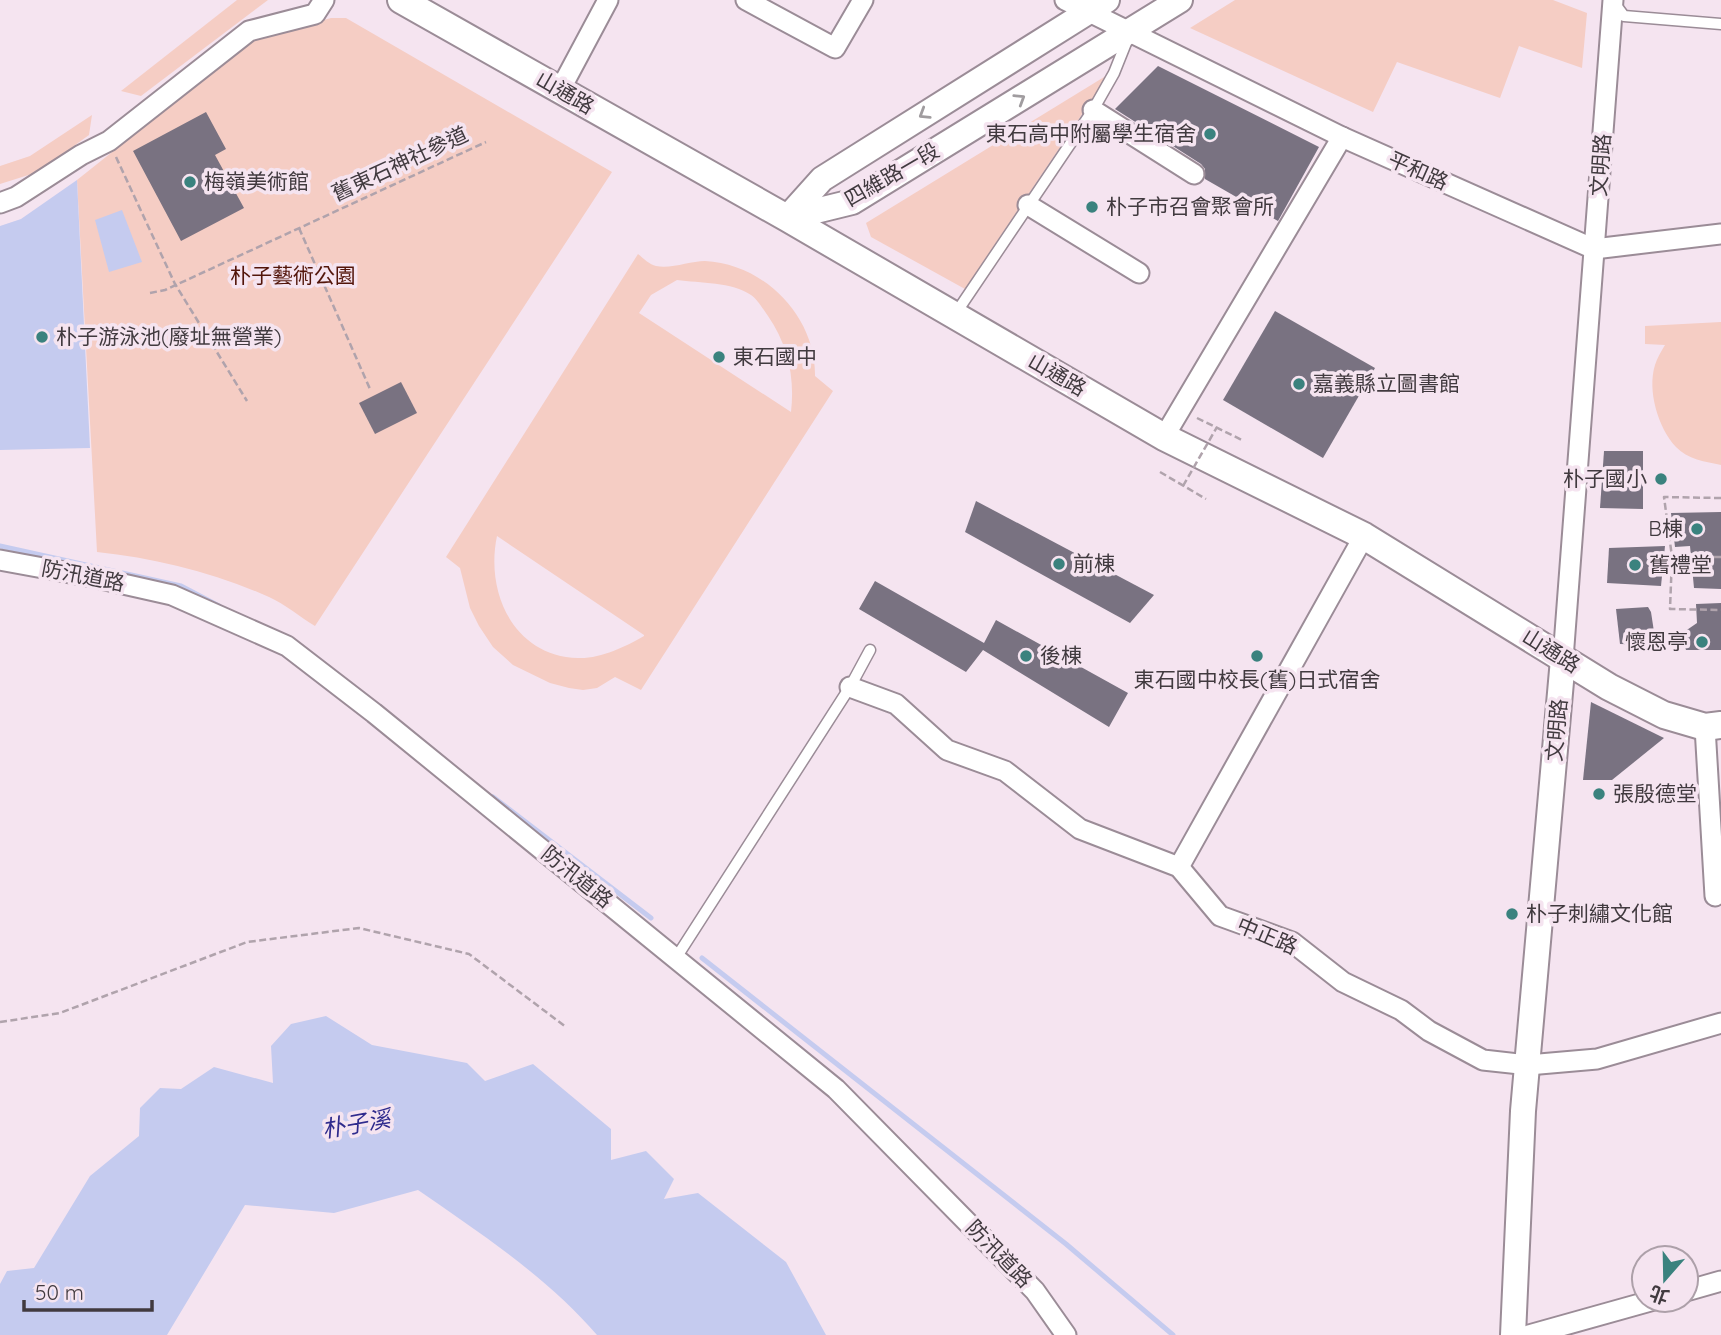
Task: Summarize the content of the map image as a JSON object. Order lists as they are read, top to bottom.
{
  "streets": {
    "main road": ["山通路"],
    "street": [
      "文明路",
      "平和路",
      "四維路一段",
      "防汛道路",
      "中正路"
    ],
    "path": ["舊東石神社參道"]
  },
  "crossings": [
    ["山通路", "文明路"],
    ["山通路", "四維路一段"],
    ["文明路", "平和路"],
    ["文明路", "中正路"],
    ["平和路", "四維路一段"]
  ],
  "water": ["朴子溪"],
  "parks": ["朴子藝術公園"],
  "places": [
    "東石高中附屬學生宿舍",
    "梅嶺美術館",
    "朴子市召會聚會所",
    "朴子游泳池(廢址無營業)",
    "東石國中",
    "嘉義縣立圖書館",
    "朴子國小",
    "B棟",
    "前棟",
    "舊禮堂",
    "懷恩亭",
    "後棟",
    "東石國中校長(舊)日式宿舍",
    "張殷德堂",
    "朴子刺繡文化館"
  ],
  "scale_bar": "50 m",
  "north": "bottom"
}
